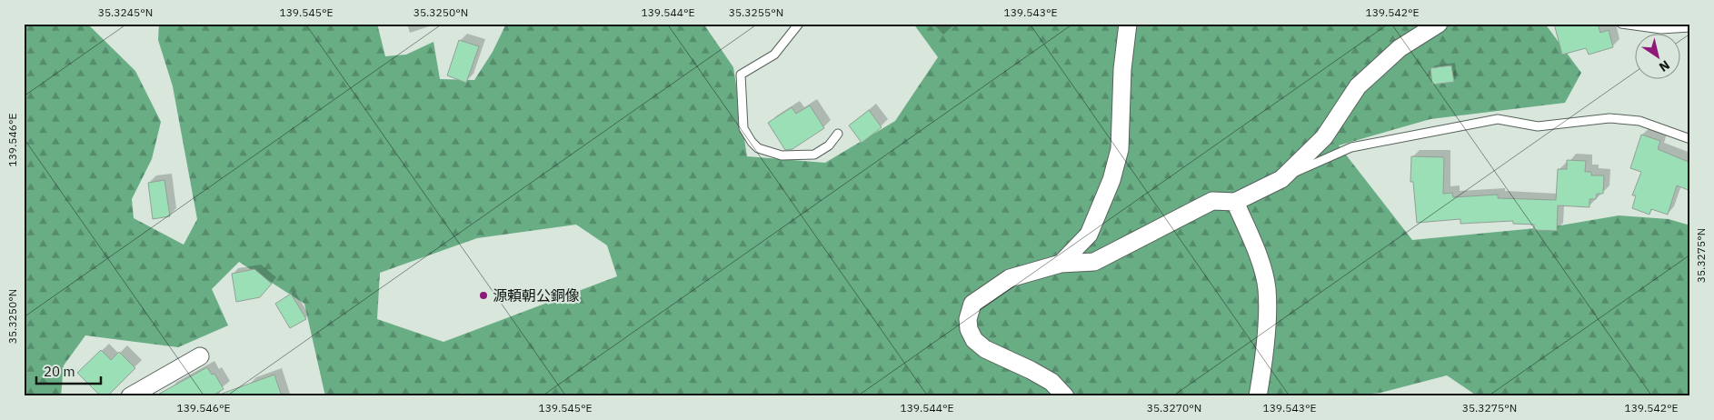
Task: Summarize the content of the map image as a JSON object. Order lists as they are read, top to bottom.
{
  "places": ["源頼朝公銅像"],
  "scale_bar": "20 m",
  "north": "bottom right",
  "coordinates": [
    "35.3245°N",
    "139.545°E",
    "35.3250°N",
    "139.544°E",
    "35.3255°N",
    "139.543°E",
    "139.542°E",
    "139.546°E",
    "35.3275°N",
    "35.3270°N"
  ]
}
